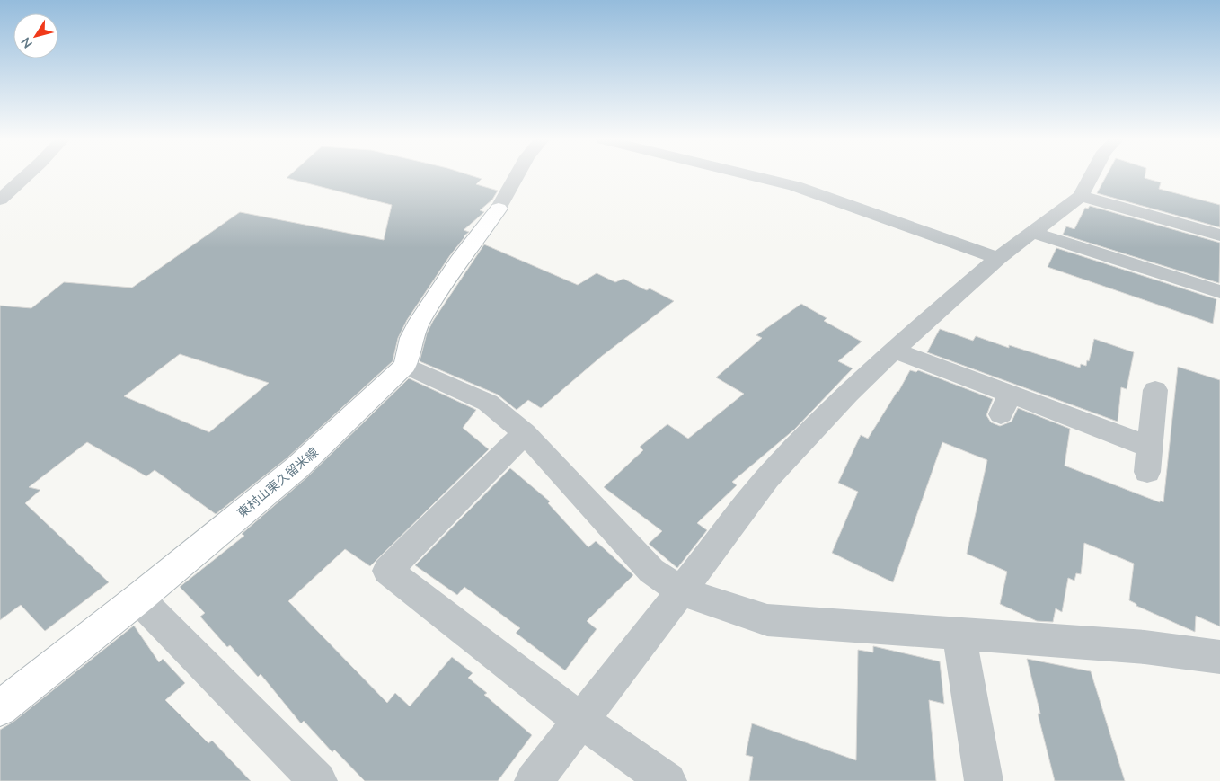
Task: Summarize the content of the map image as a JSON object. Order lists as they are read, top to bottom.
{
  "streets": {
    "main road": ["東村山東久留米線"]
  },
  "north": "bottom left"
}
